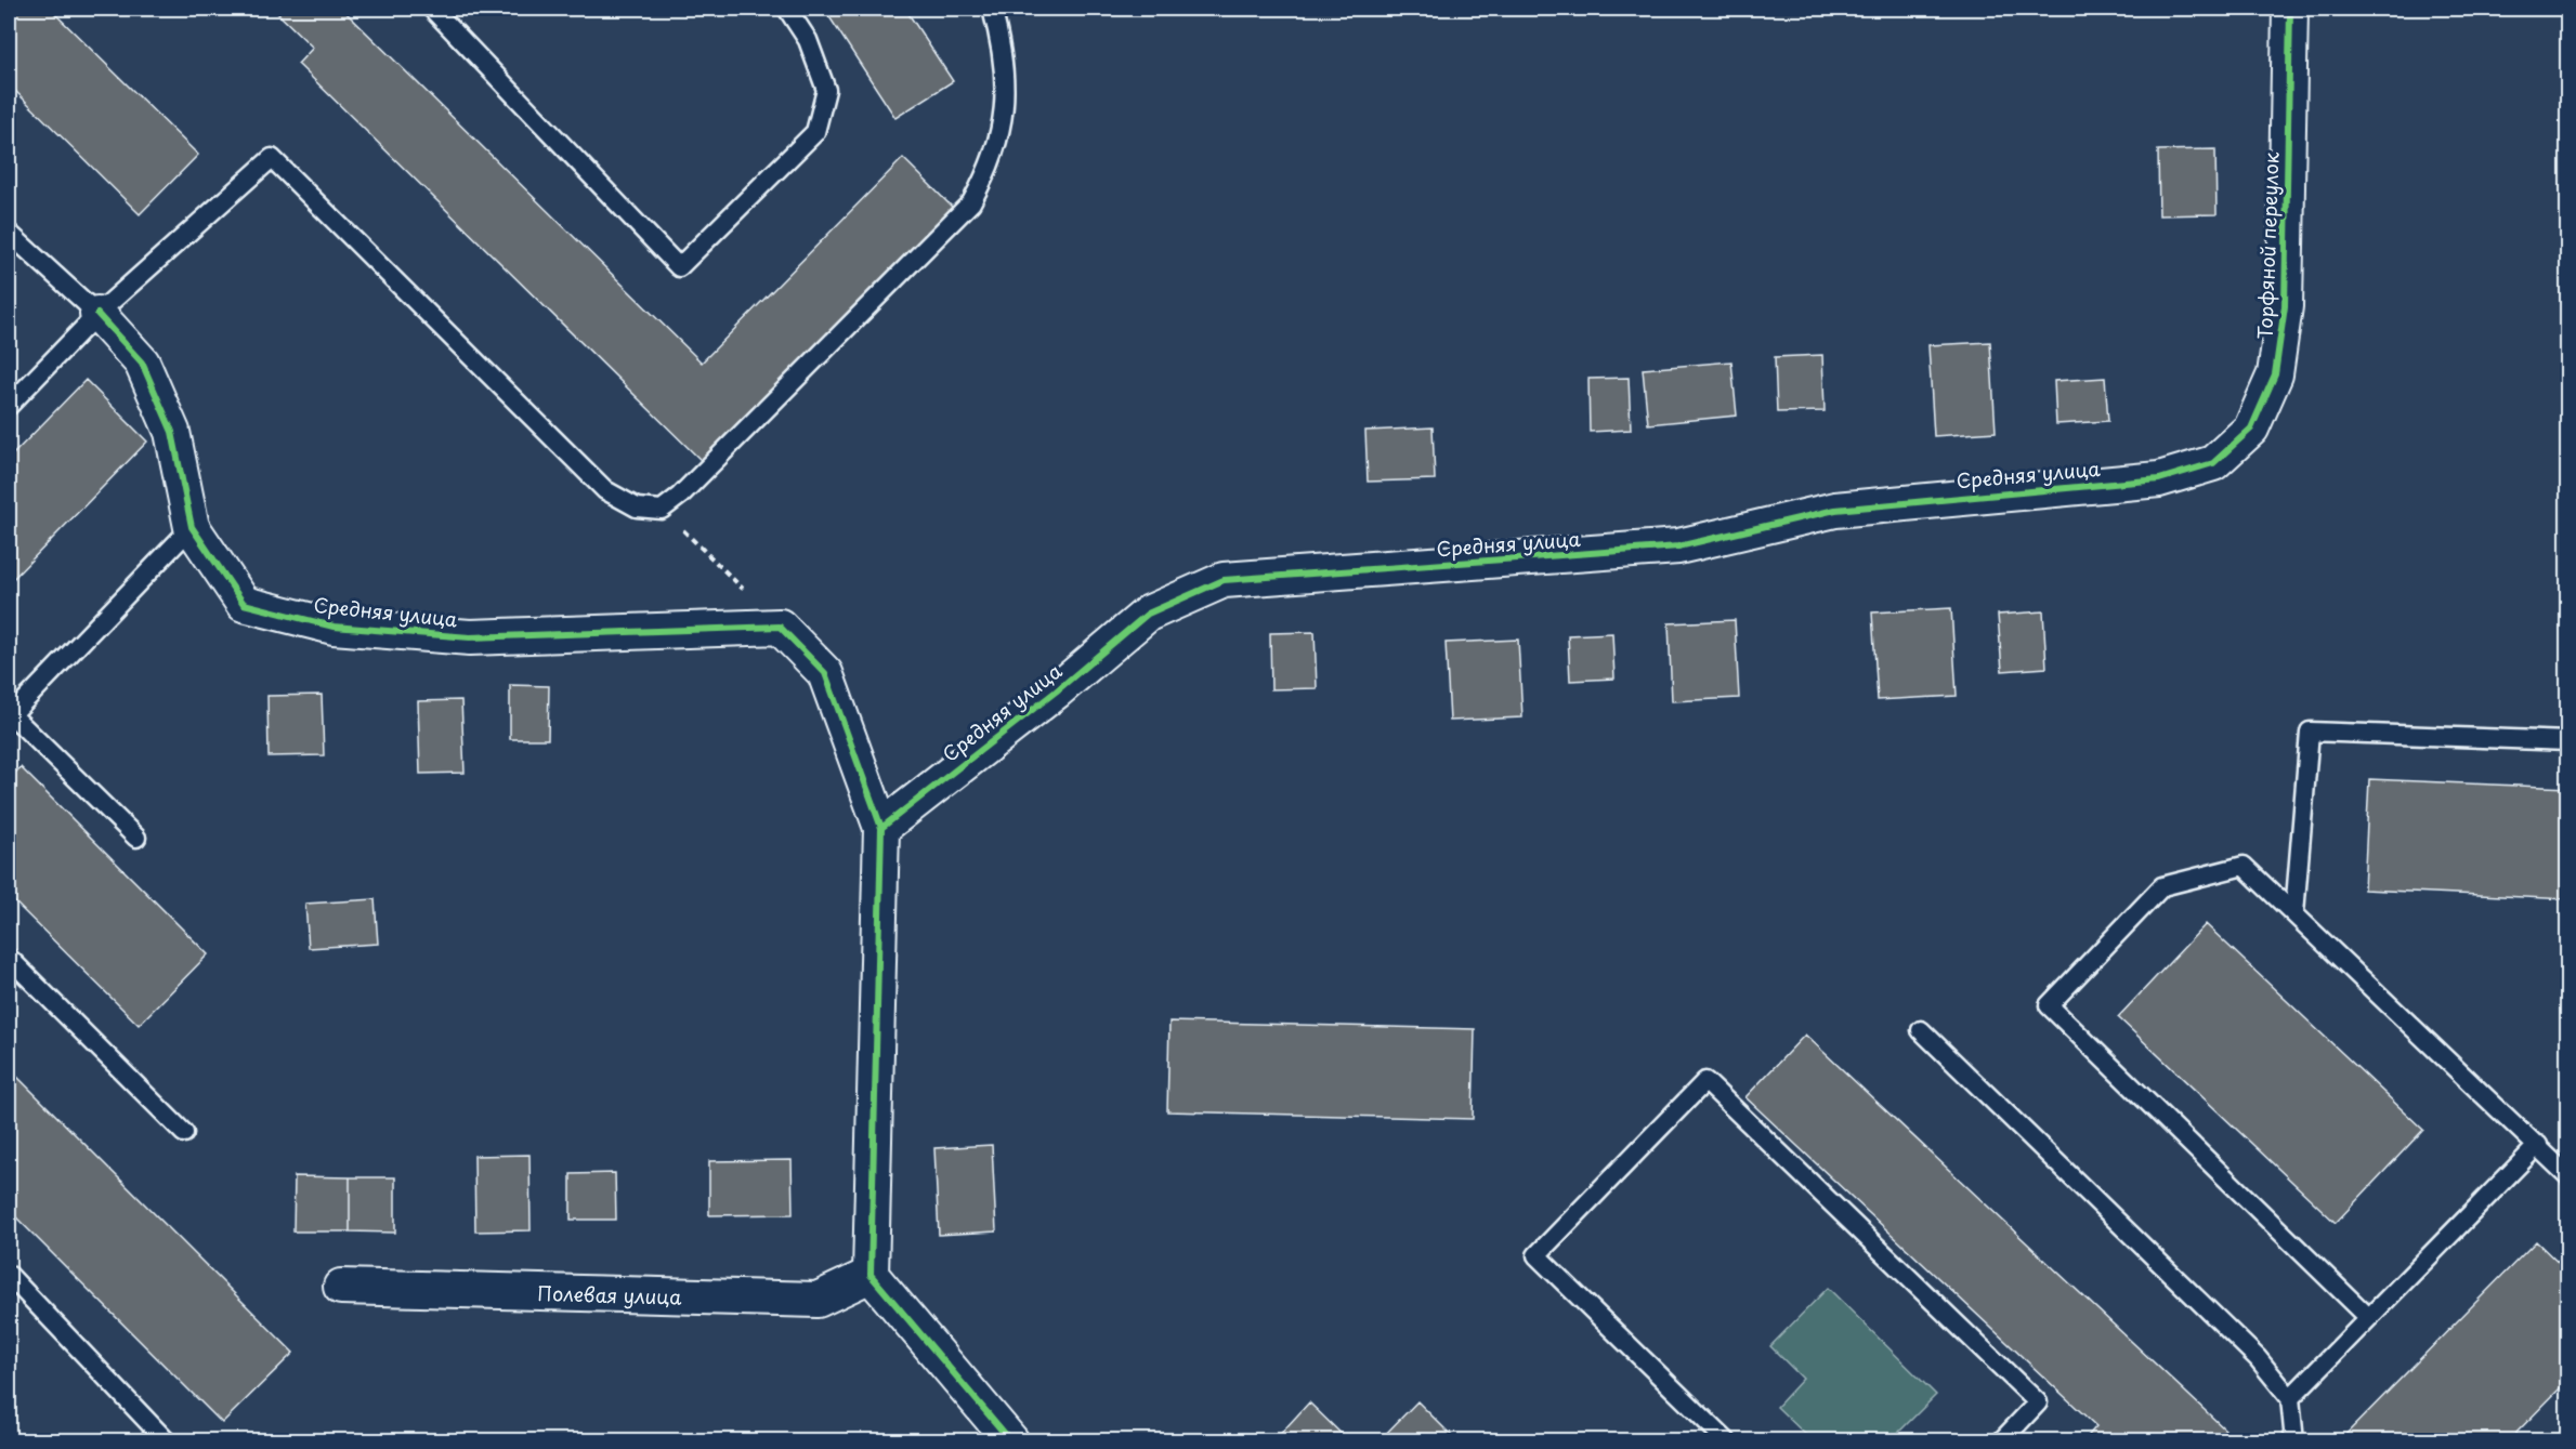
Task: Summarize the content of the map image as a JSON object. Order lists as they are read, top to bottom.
{
  "streets": {
    "street": ["Торфяной переулок", "Средняя улица", "Полевая улица"]
  },
  "crossings": [
    ["Торфяной переулок", "Средняя улица"]
  ]
}
